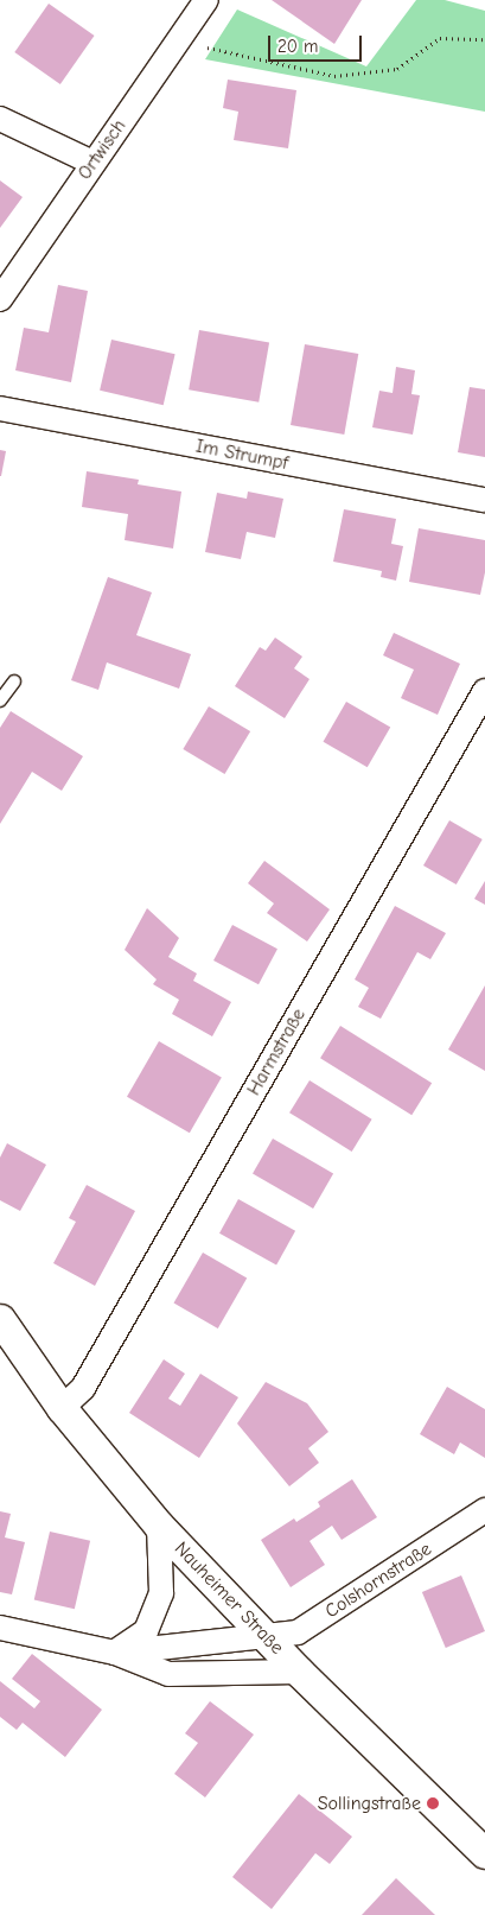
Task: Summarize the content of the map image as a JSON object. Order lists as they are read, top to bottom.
{
  "streets": {
    "street": [
      "Ortwisch",
      "Im Strumpf",
      "Harmstraße",
      "Colshornstraße",
      "Nauheimer Straße"
    ]
  },
  "crossings": [
    ["Harmstraße", "Nauheimer Straße"],
    ["Colshornstraße", "Nauheimer Straße"]
  ],
  "places": ["Sollingstraße"],
  "scale_bar": "20 m"
}
